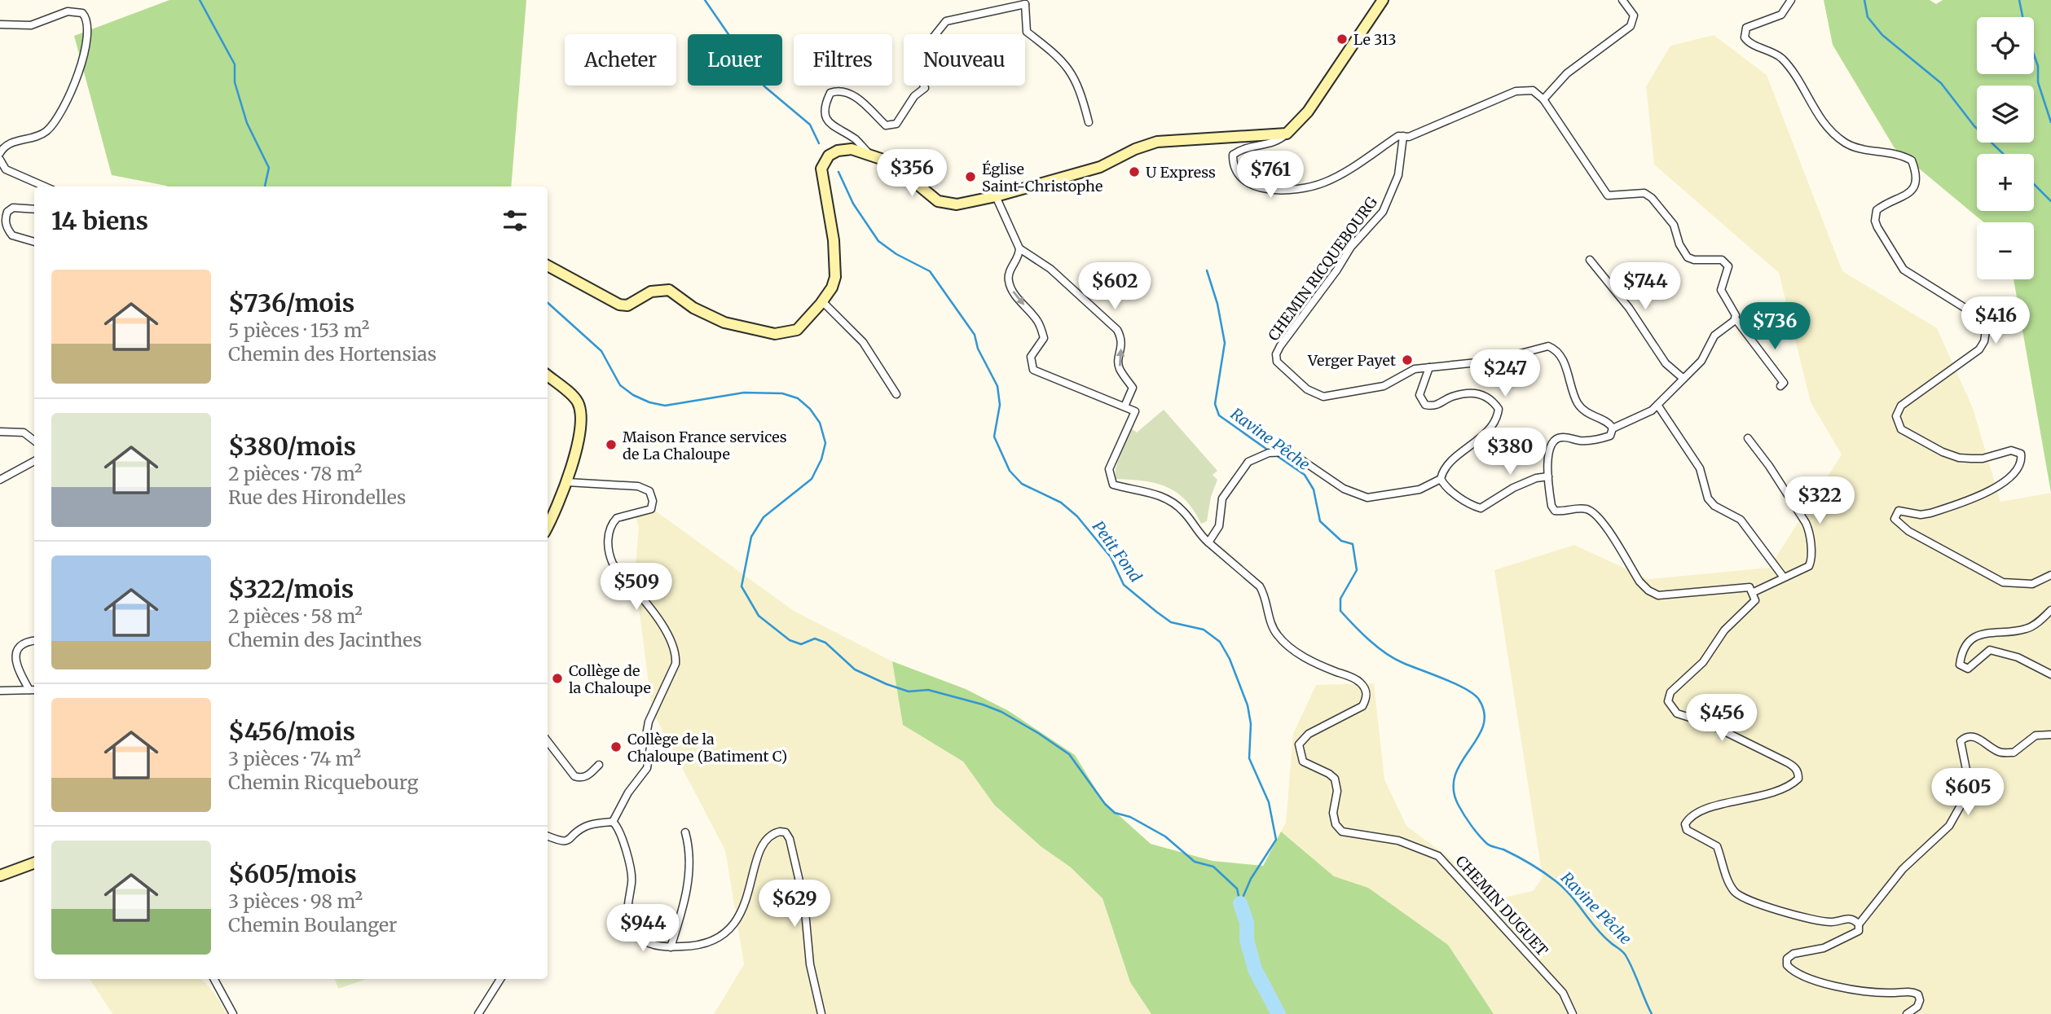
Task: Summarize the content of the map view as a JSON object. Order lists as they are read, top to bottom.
{
  "streets": {
    "street": ["CHEMIN RICQUEBOURG", "CHEMIN DUGUET"]
  },
  "water": ["Ravine Pêche", "Petit Fond"],
  "places": [
    "Le 313",
    "U Express",
    "Église Saint-Christophe",
    "Verger Payet",
    "Maison France services de La Chaloupe",
    "Collège de la Chaloupe",
    "Collège de la Chaloupe (Batiment C)"
  ],
  "page": {
    "map_buttons": ["+", "−"],
    "chip": [
      "Acheter",
      "Louer",
      "Filtres",
      "Nouveau"
    ],
    "price": [
      "$356",
      "$761",
      "$602",
      "$744",
      "$416",
      "$736",
      "$247",
      "$380",
      "$322",
      "$509",
      "$456",
      "$605",
      "$629",
      "$944"
    ],
    "heading": "14 biens",
    "list": [
      {
        "name": "$736/mois",
        "note": "5 pièces · 153 m² · Chemin des Hortensias"
      },
      {
        "name": "$380/mois",
        "note": "2 pièces · 78 m² · Rue des Hirondelles"
      },
      {
        "name": "$322/mois",
        "note": "2 pièces · 58 m² · Chemin des Jacinthes"
      },
      {
        "name": "$456/mois",
        "note": "3 pièces · 74 m² · Chemin Ricquebourg"
      },
      {
        "name": "$605/mois",
        "note": "3 pièces · 98 m² · Chemin Boulanger"
      }
    ]
  }
}
